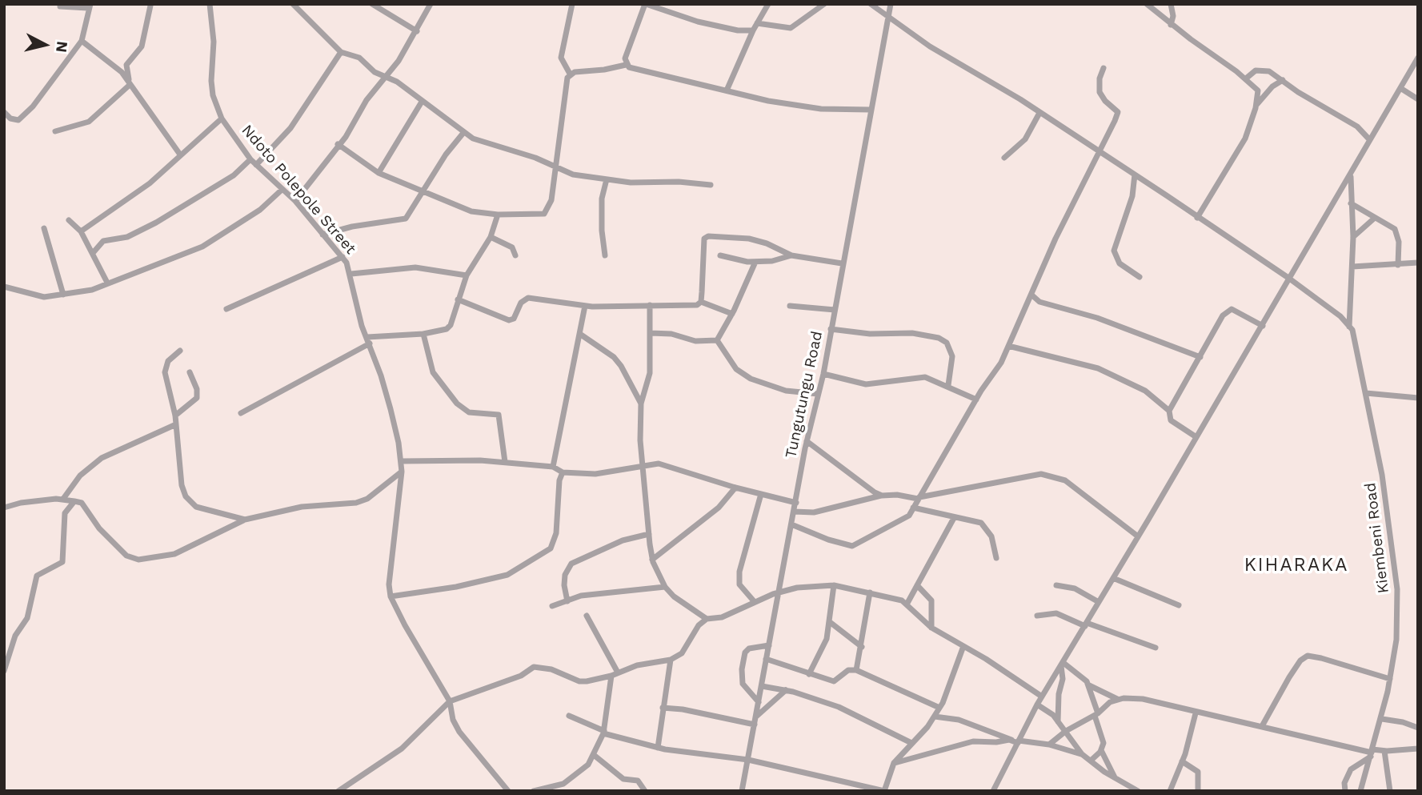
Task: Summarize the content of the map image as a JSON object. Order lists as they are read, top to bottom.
{
  "streets": {
    "street": ["Ndoto Polepole Street", "Tungutungu Road", "Kiembeni Road"]
  },
  "crossings": [
    ["Tungutungu Road", "Kiembeni Road"]
  ],
  "districts": ["KIHARAKA"],
  "north": "right"
}
